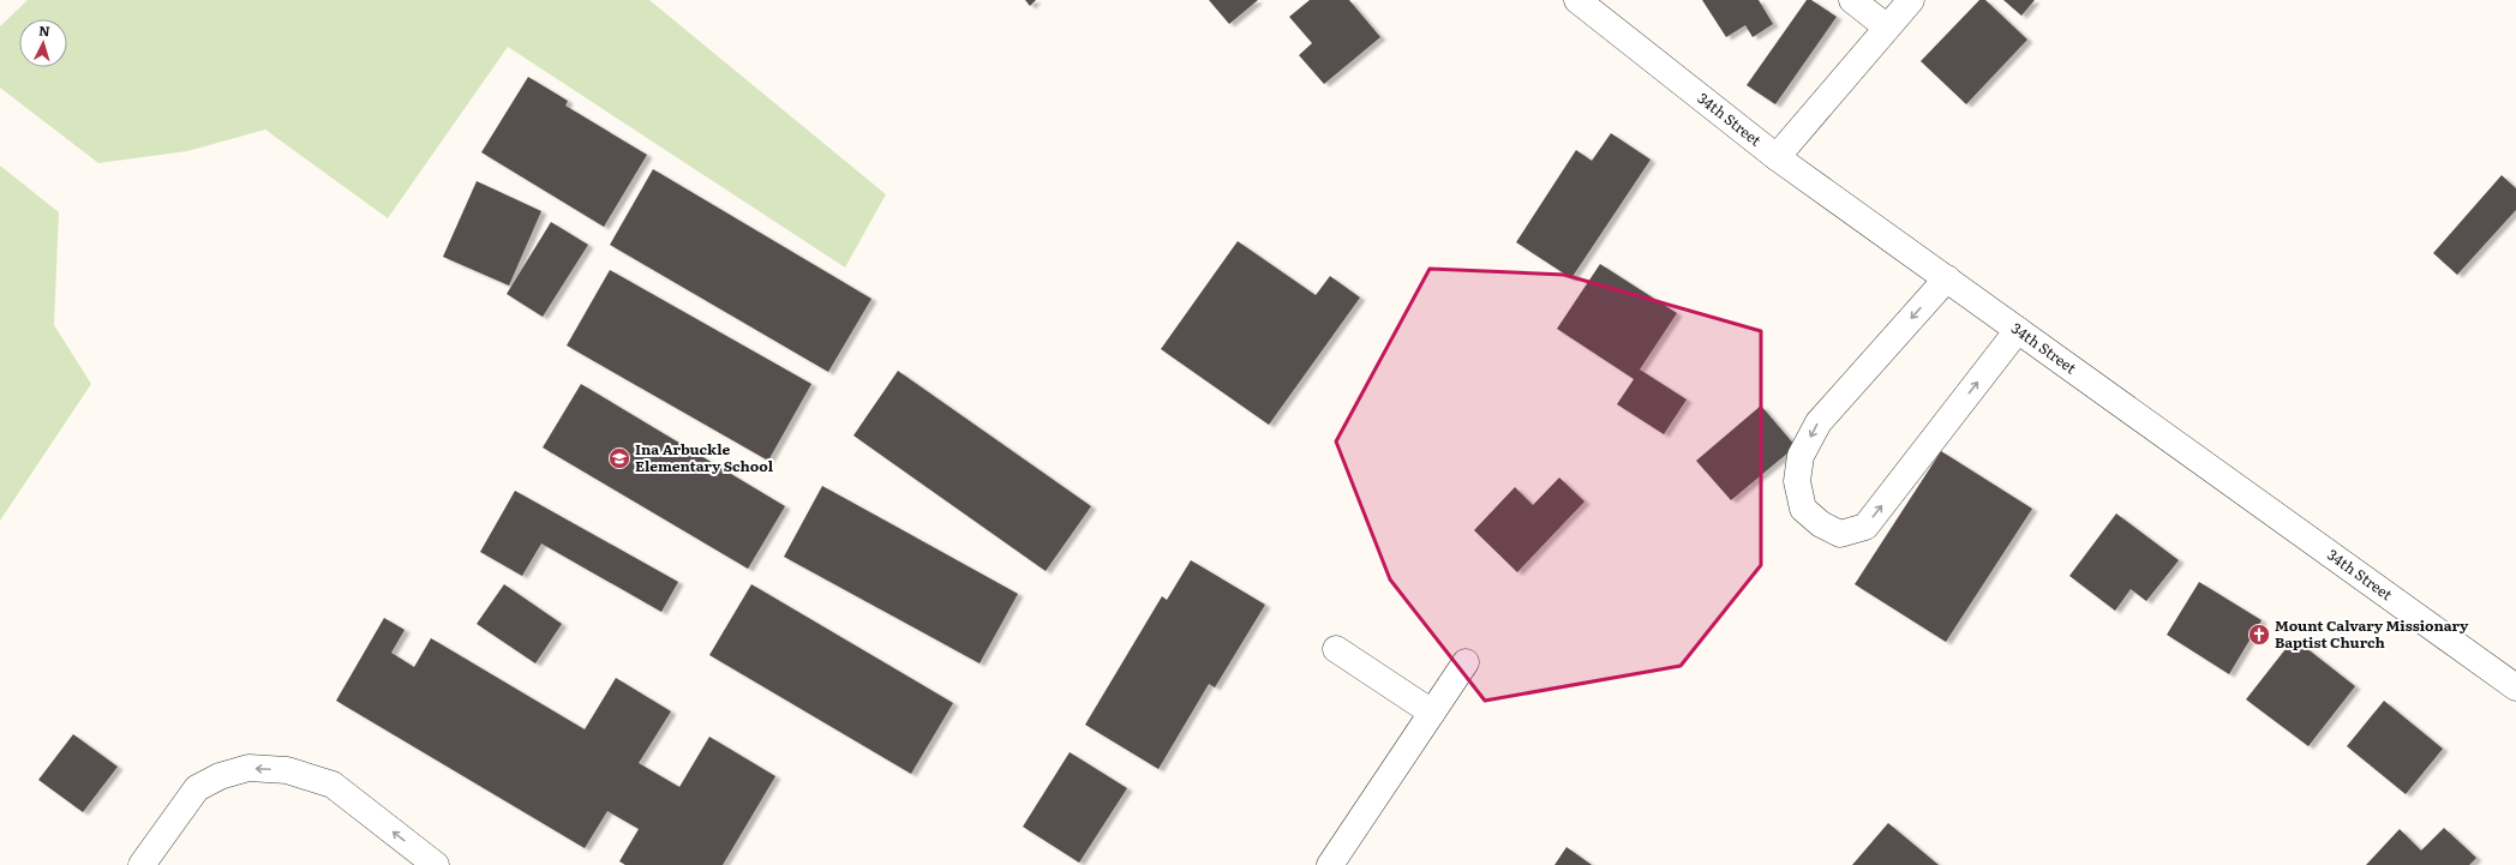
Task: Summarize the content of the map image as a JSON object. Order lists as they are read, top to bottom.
{
  "streets": {
    "street": ["34th Street"]
  },
  "places": {
    "school or university": ["Ina Arbuckle Elementary School"],
    "church": ["Mount Calvary Missionary Baptist Church"]
  },
  "north": "top"
}
